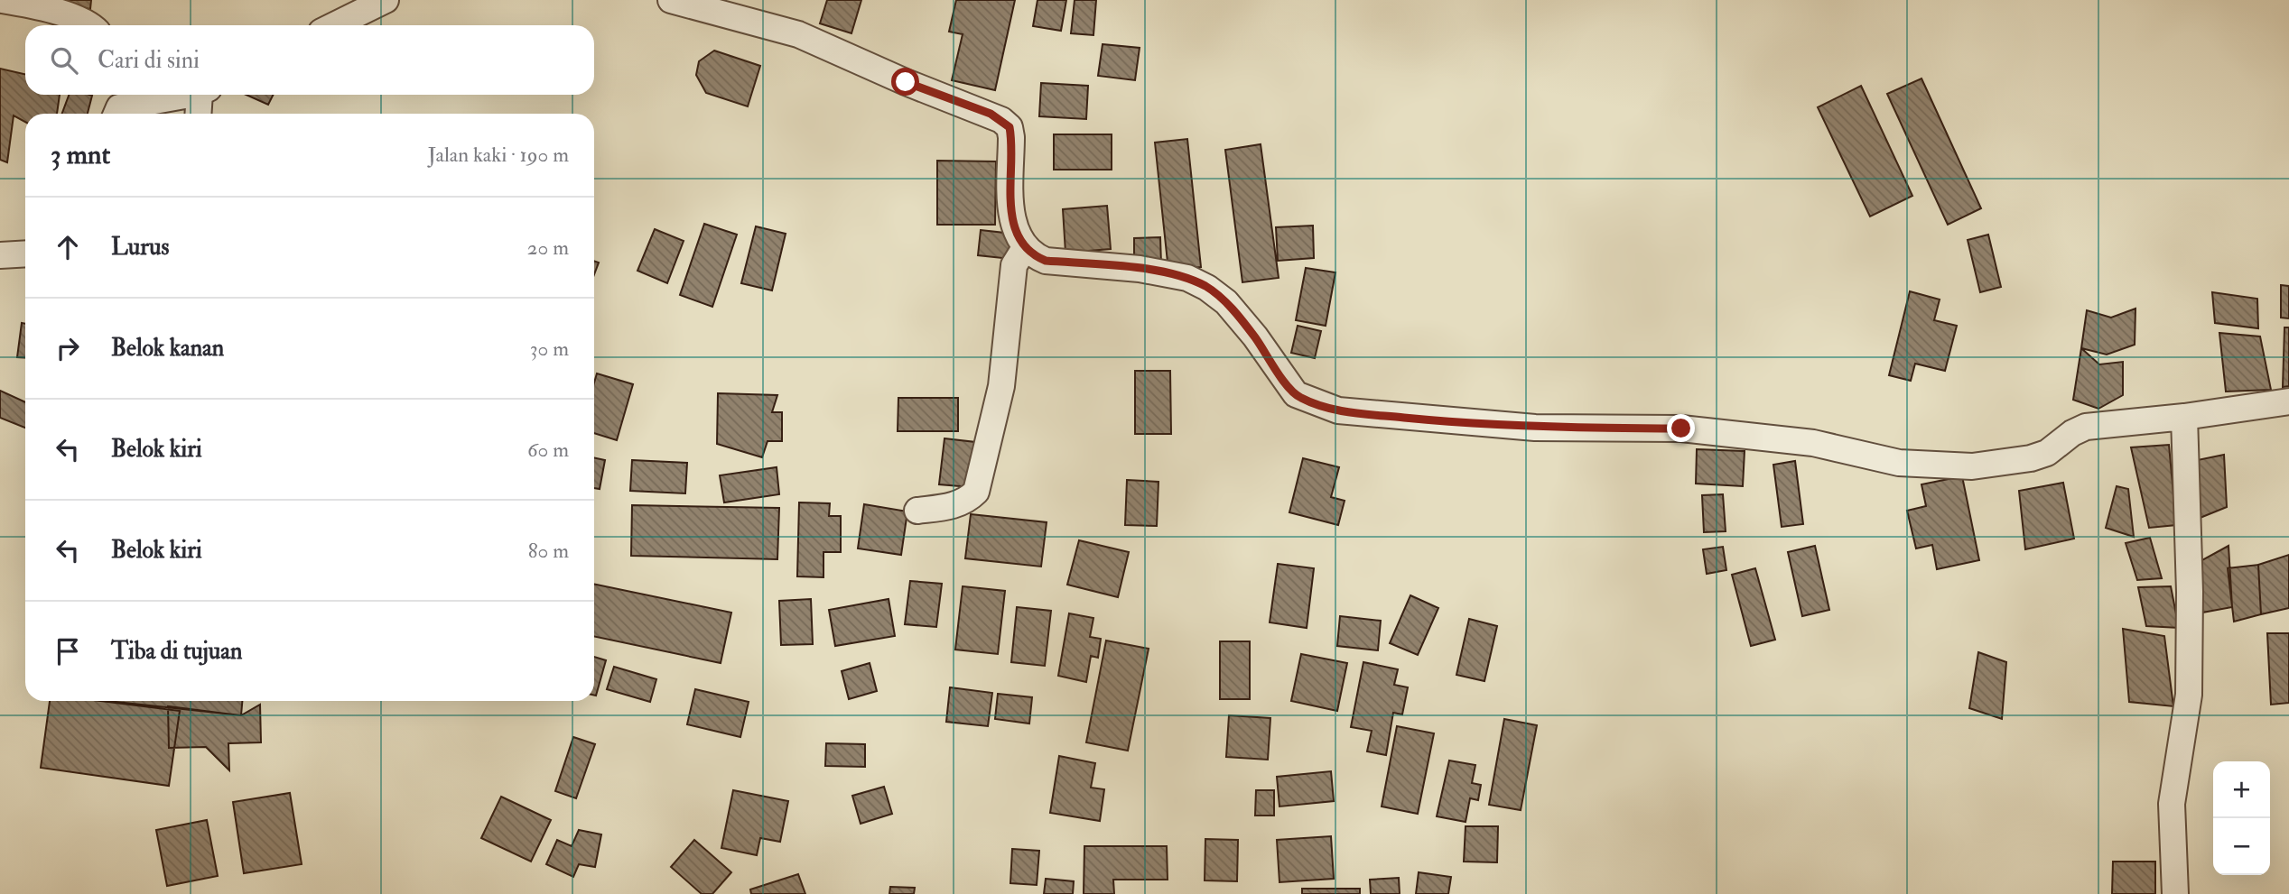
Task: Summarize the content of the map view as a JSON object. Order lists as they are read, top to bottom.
{
  "page": {
    "search": "Cari di sini",
    "heading": ["3 mnt", "Jalan kaki · 190 m"],
    "list": [
      ["Lurus", "20 m"],
      ["Belok kanan", "30 m"],
      ["Belok kiri", "60 m"],
      ["Belok kiri", "80 m"],
      "Tiba di tujuan"
    ],
    "map_buttons": ["+", "−"]
  }
}
